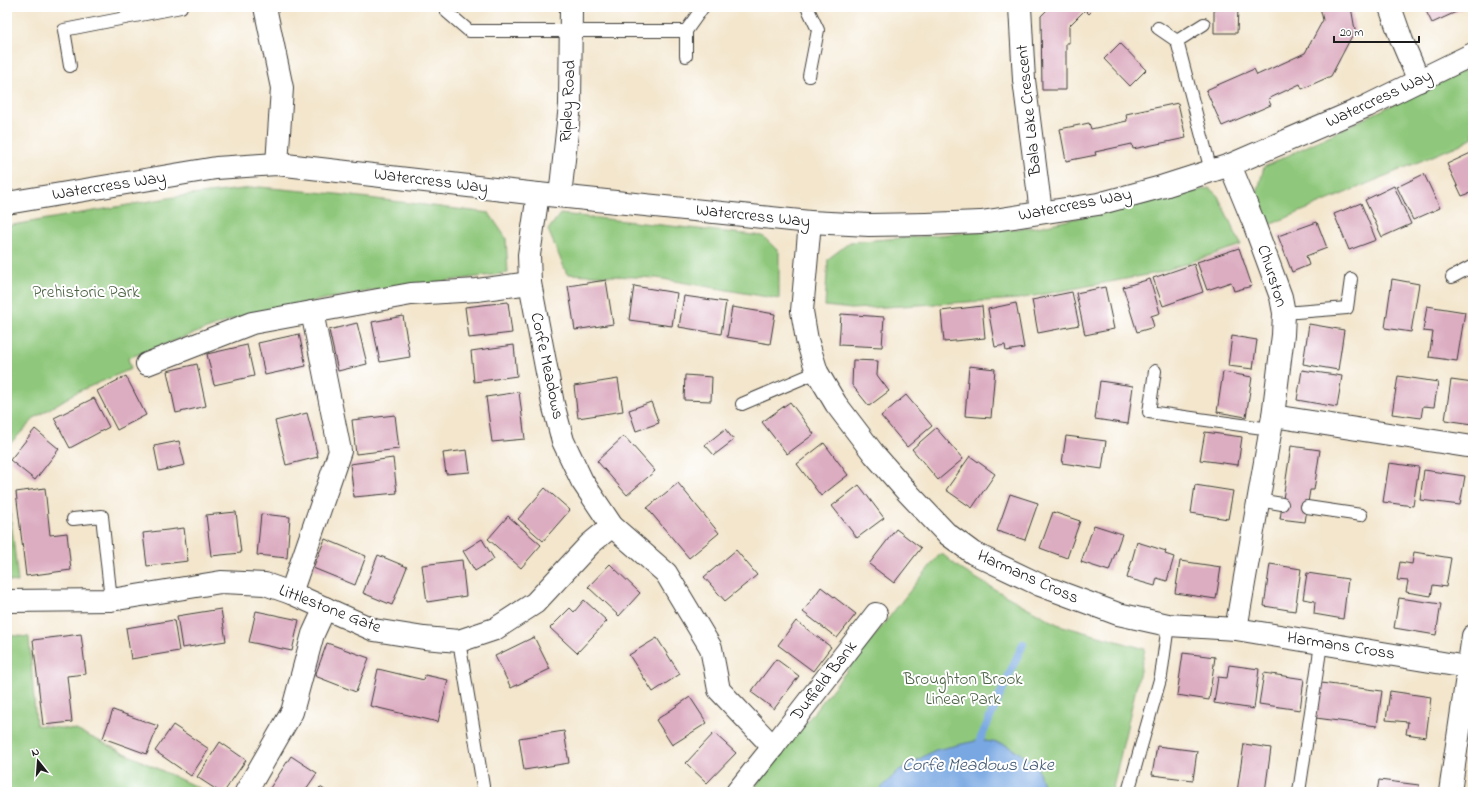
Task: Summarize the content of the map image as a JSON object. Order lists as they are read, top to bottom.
{
  "streets": {
    "street": [
      "Watercress Way",
      "Ripley Road",
      "Bala Lake Crescent",
      "Churston",
      "Corfe Meadows",
      "Harmans Cross",
      "Littlestone Gate",
      "Duffield Bank"
    ]
  },
  "crossings": [
    ["Watercress Way", "Ripley Road"],
    ["Watercress Way", "Bala Lake Crescent"],
    ["Watercress Way", "Churston"],
    ["Watercress Way", "Corfe Meadows"],
    ["Watercress Way", "Harmans Cross"],
    ["Churston", "Harmans Cross"],
    ["Corfe Meadows", "Littlestone Gate"]
  ],
  "water": ["Corfe Meadows Lake"],
  "parks": ["Prehistoric Park", "Broughton Brook Linear Park"],
  "scale_bar": "20 m",
  "north": "top"
}
